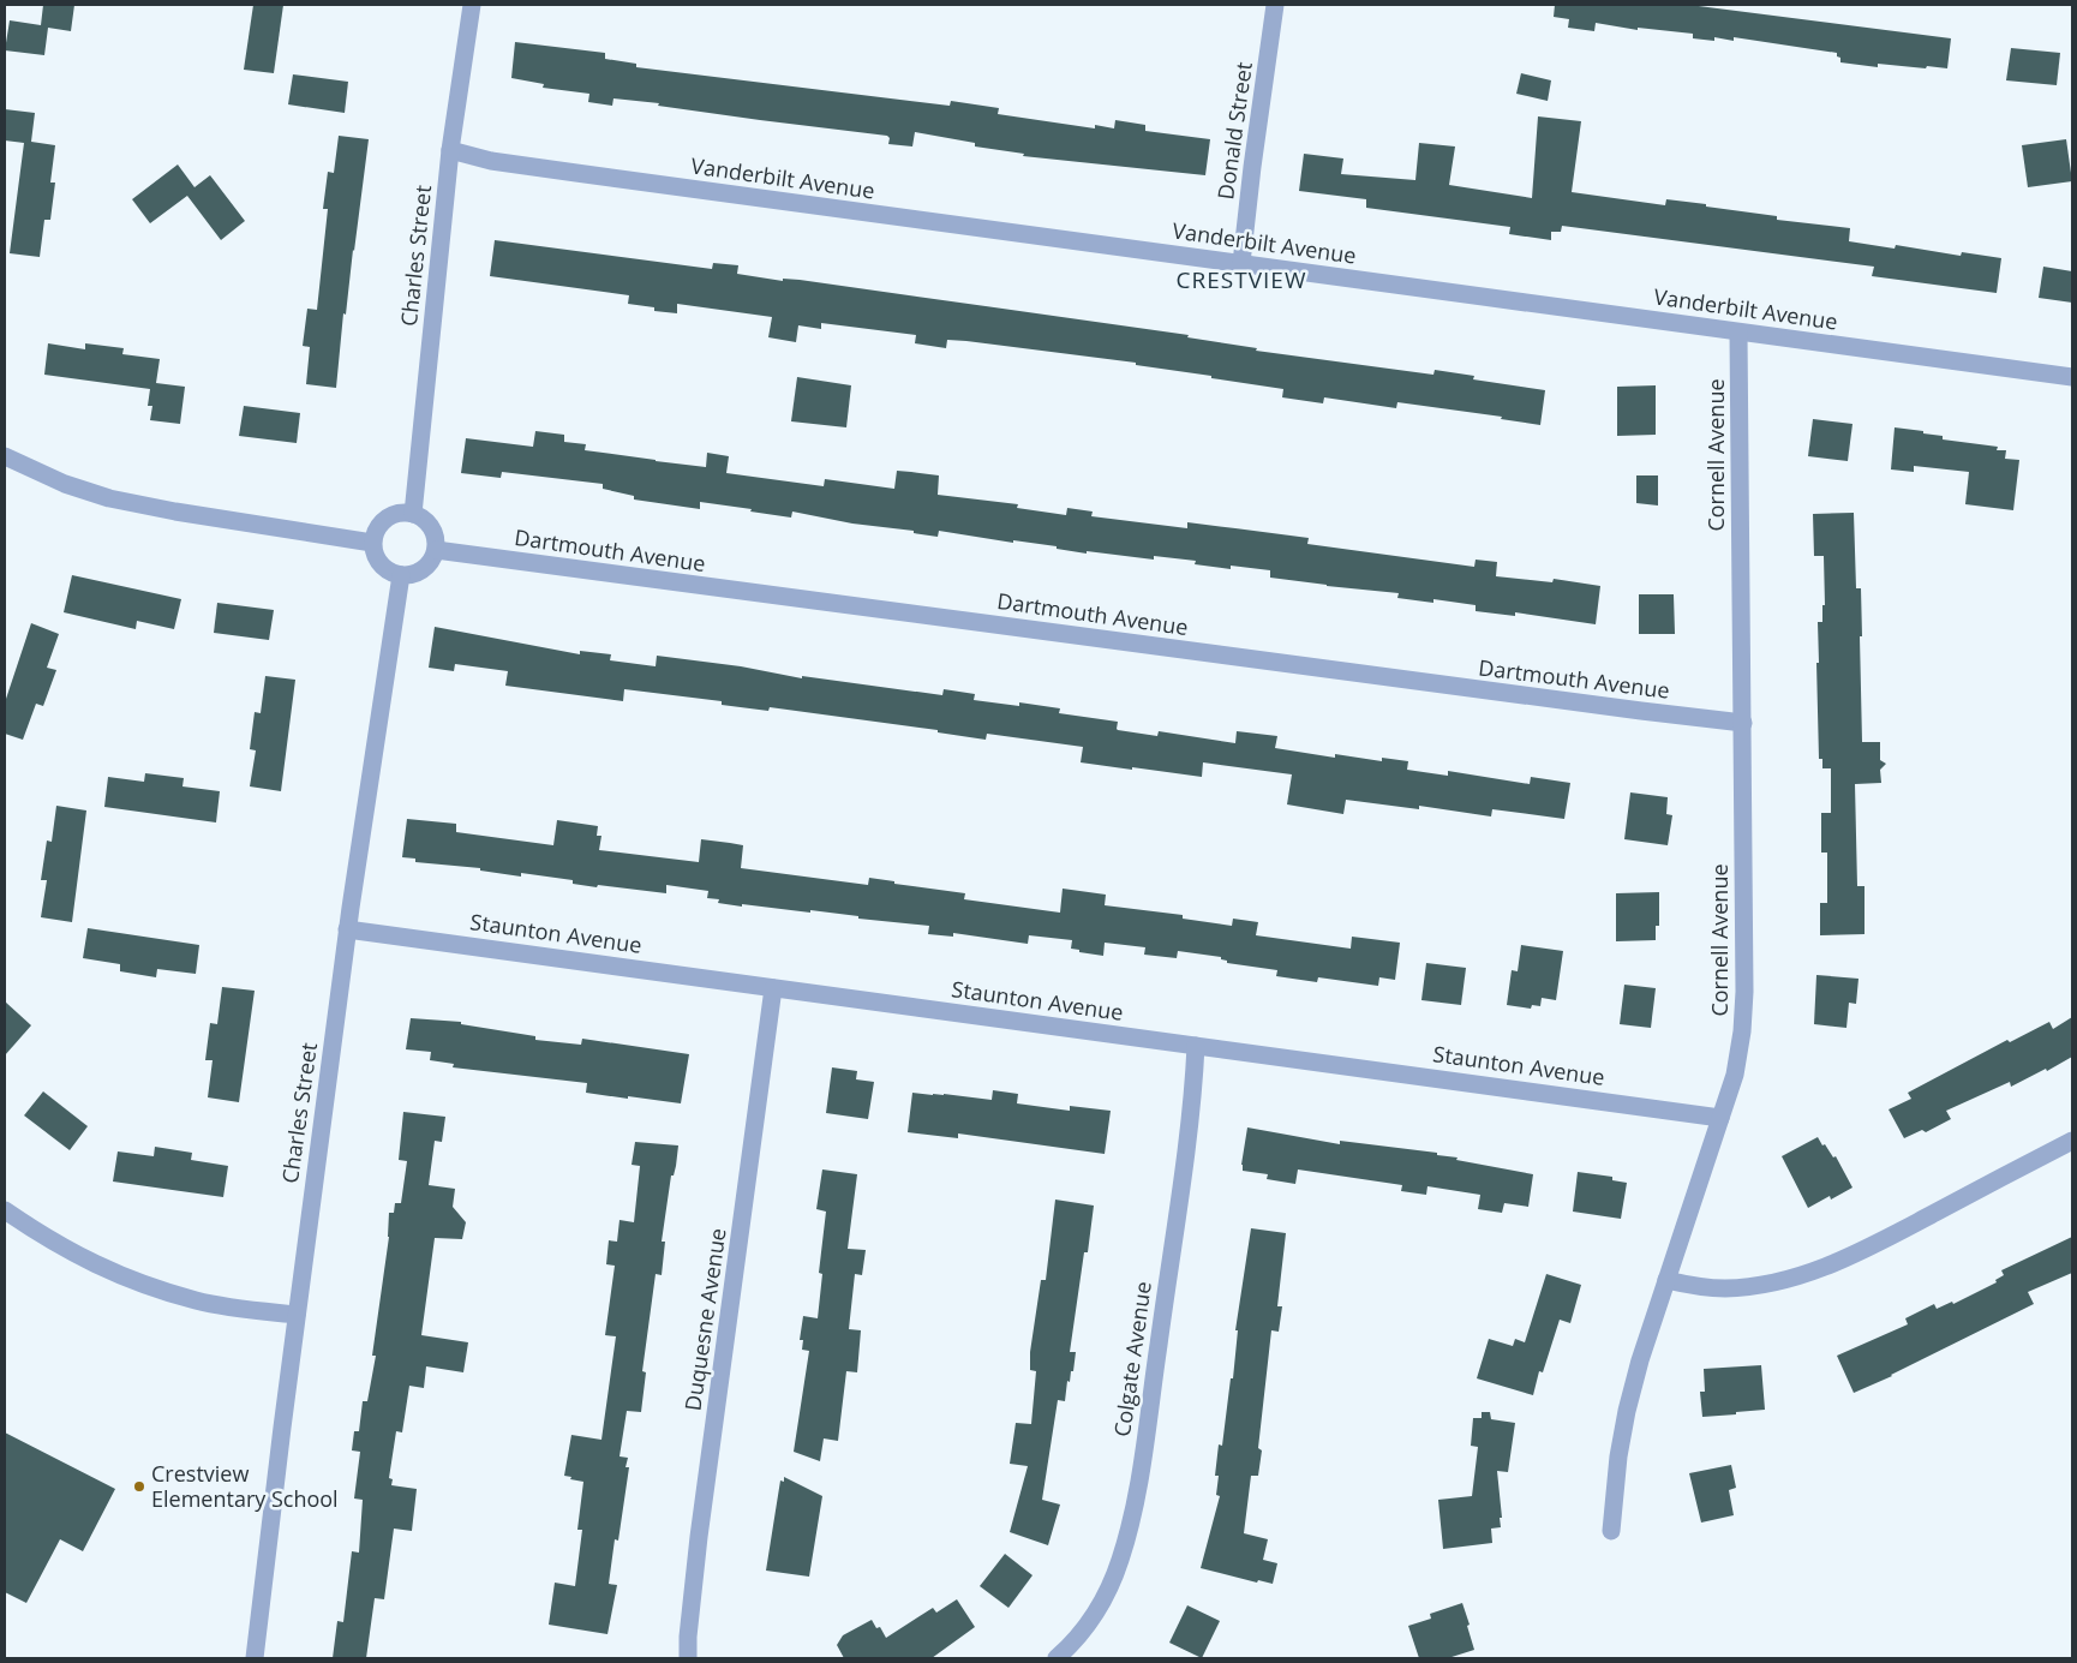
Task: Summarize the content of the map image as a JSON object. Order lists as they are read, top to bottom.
{
  "streets": {
    "street": [
      "Donald Street",
      "Vanderbilt Avenue",
      "Charles Street",
      "Cornell Avenue",
      "Dartmouth Avenue",
      "Staunton Avenue",
      "Duquesne Avenue",
      "Colgate Avenue"
    ]
  },
  "crossings": [
    ["Donald Street", "Vanderbilt Avenue"],
    ["Vanderbilt Avenue", "Charles Street"],
    ["Vanderbilt Avenue", "Cornell Avenue"],
    ["Charles Street", "Dartmouth Avenue"],
    ["Charles Street", "Staunton Avenue"],
    ["Cornell Avenue", "Dartmouth Avenue"],
    ["Cornell Avenue", "Staunton Avenue"],
    ["Staunton Avenue", "Duquesne Avenue"],
    ["Staunton Avenue", "Colgate Avenue"]
  ],
  "districts": ["CRESTVIEW"],
  "places": ["Crestview Elementary School"]
}
